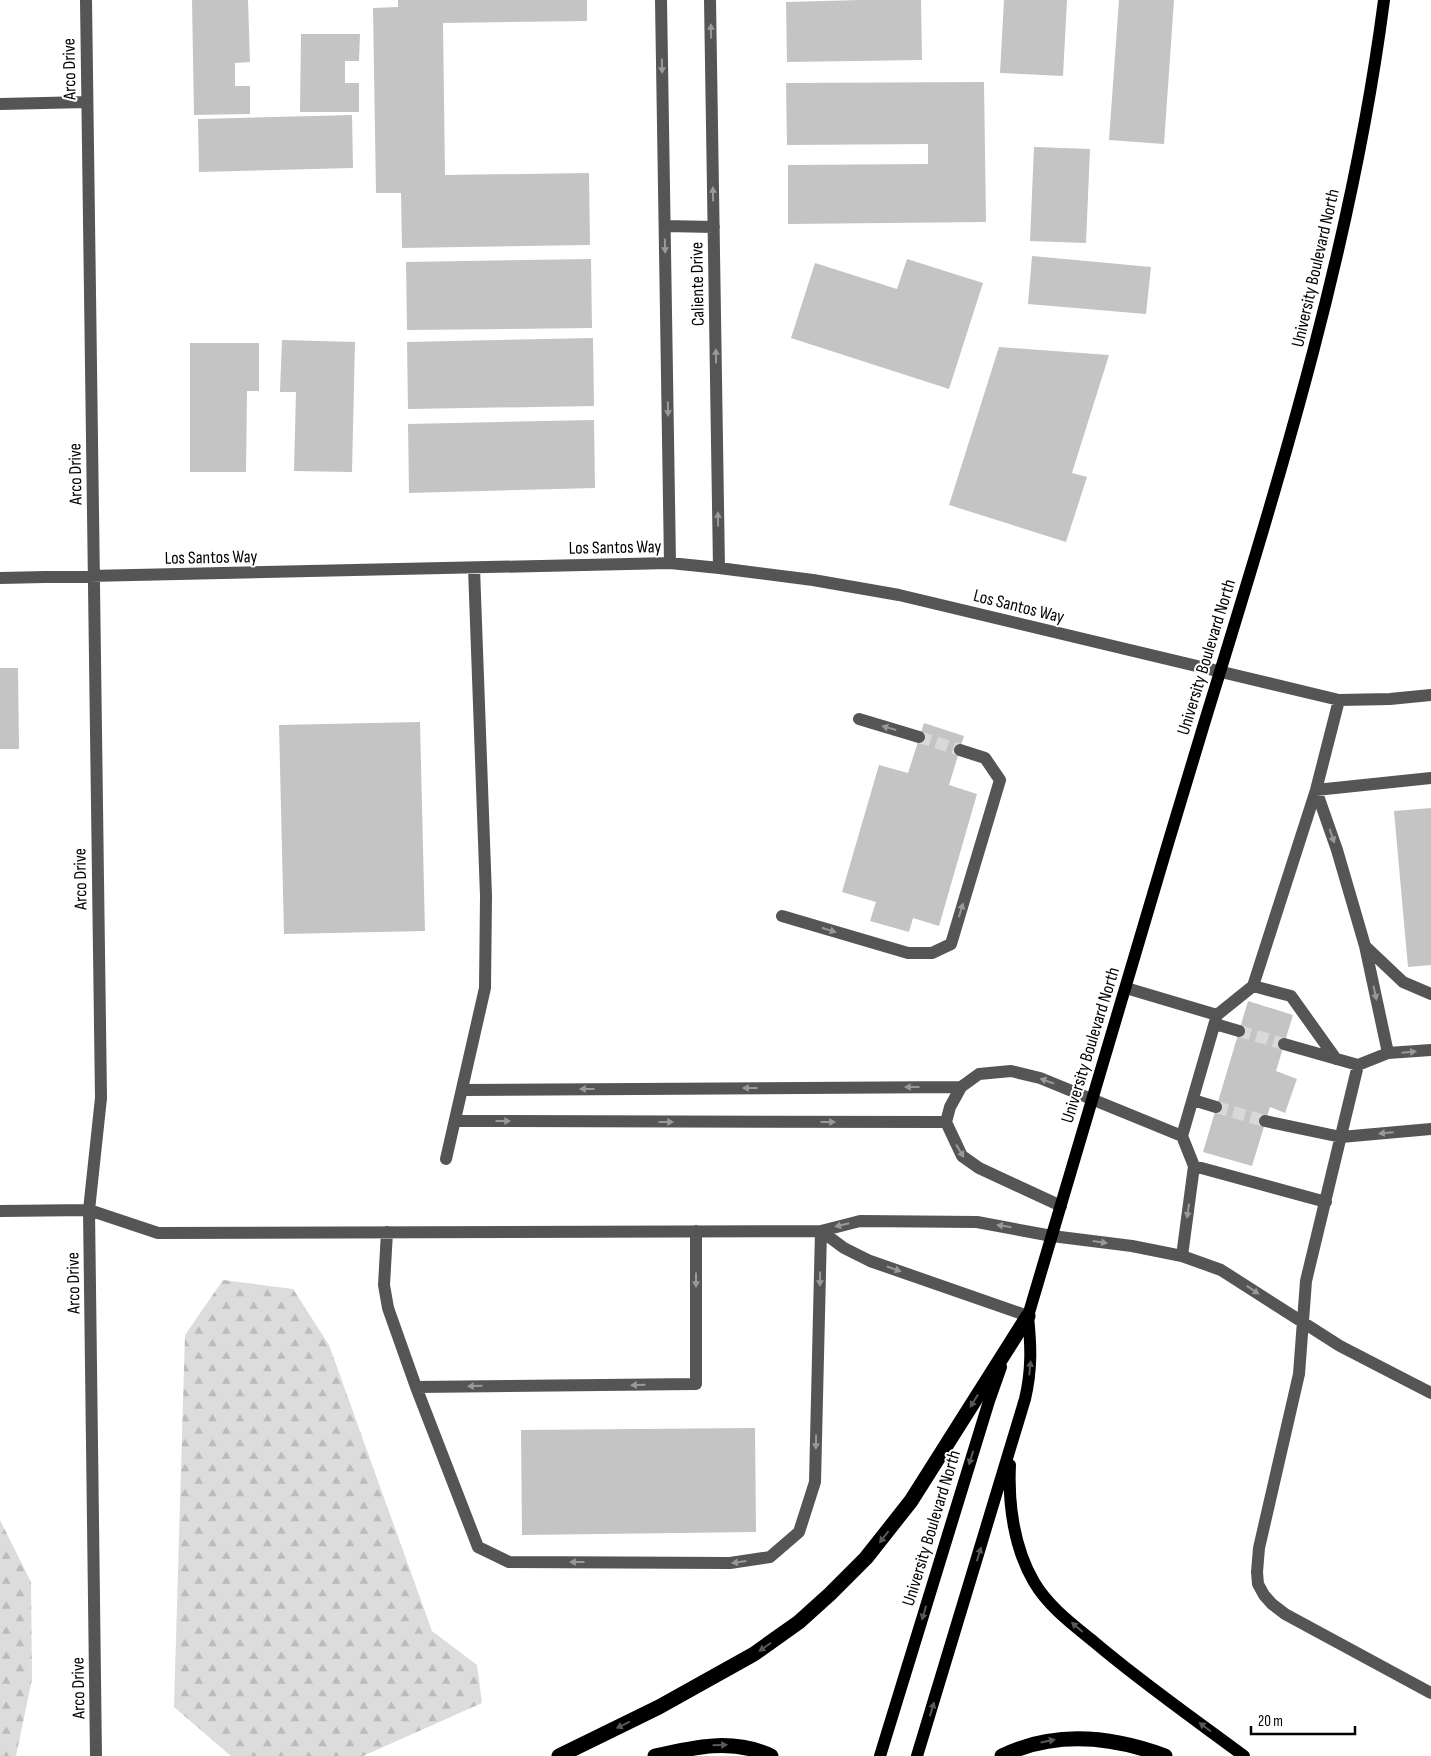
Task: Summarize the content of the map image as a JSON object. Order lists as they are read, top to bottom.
{
  "streets": {
    "main road": ["University Boulevard North"],
    "street": ["Arco Drive", "Caliente Drive", "Los Santos Way"]
  },
  "crossings": [
    ["Arco Drive", "Los Santos Way"],
    ["University Boulevard North", "Los Santos Way"],
    ["Caliente Drive", "Los Santos Way"]
  ],
  "scale_bar": "20 m"
}
